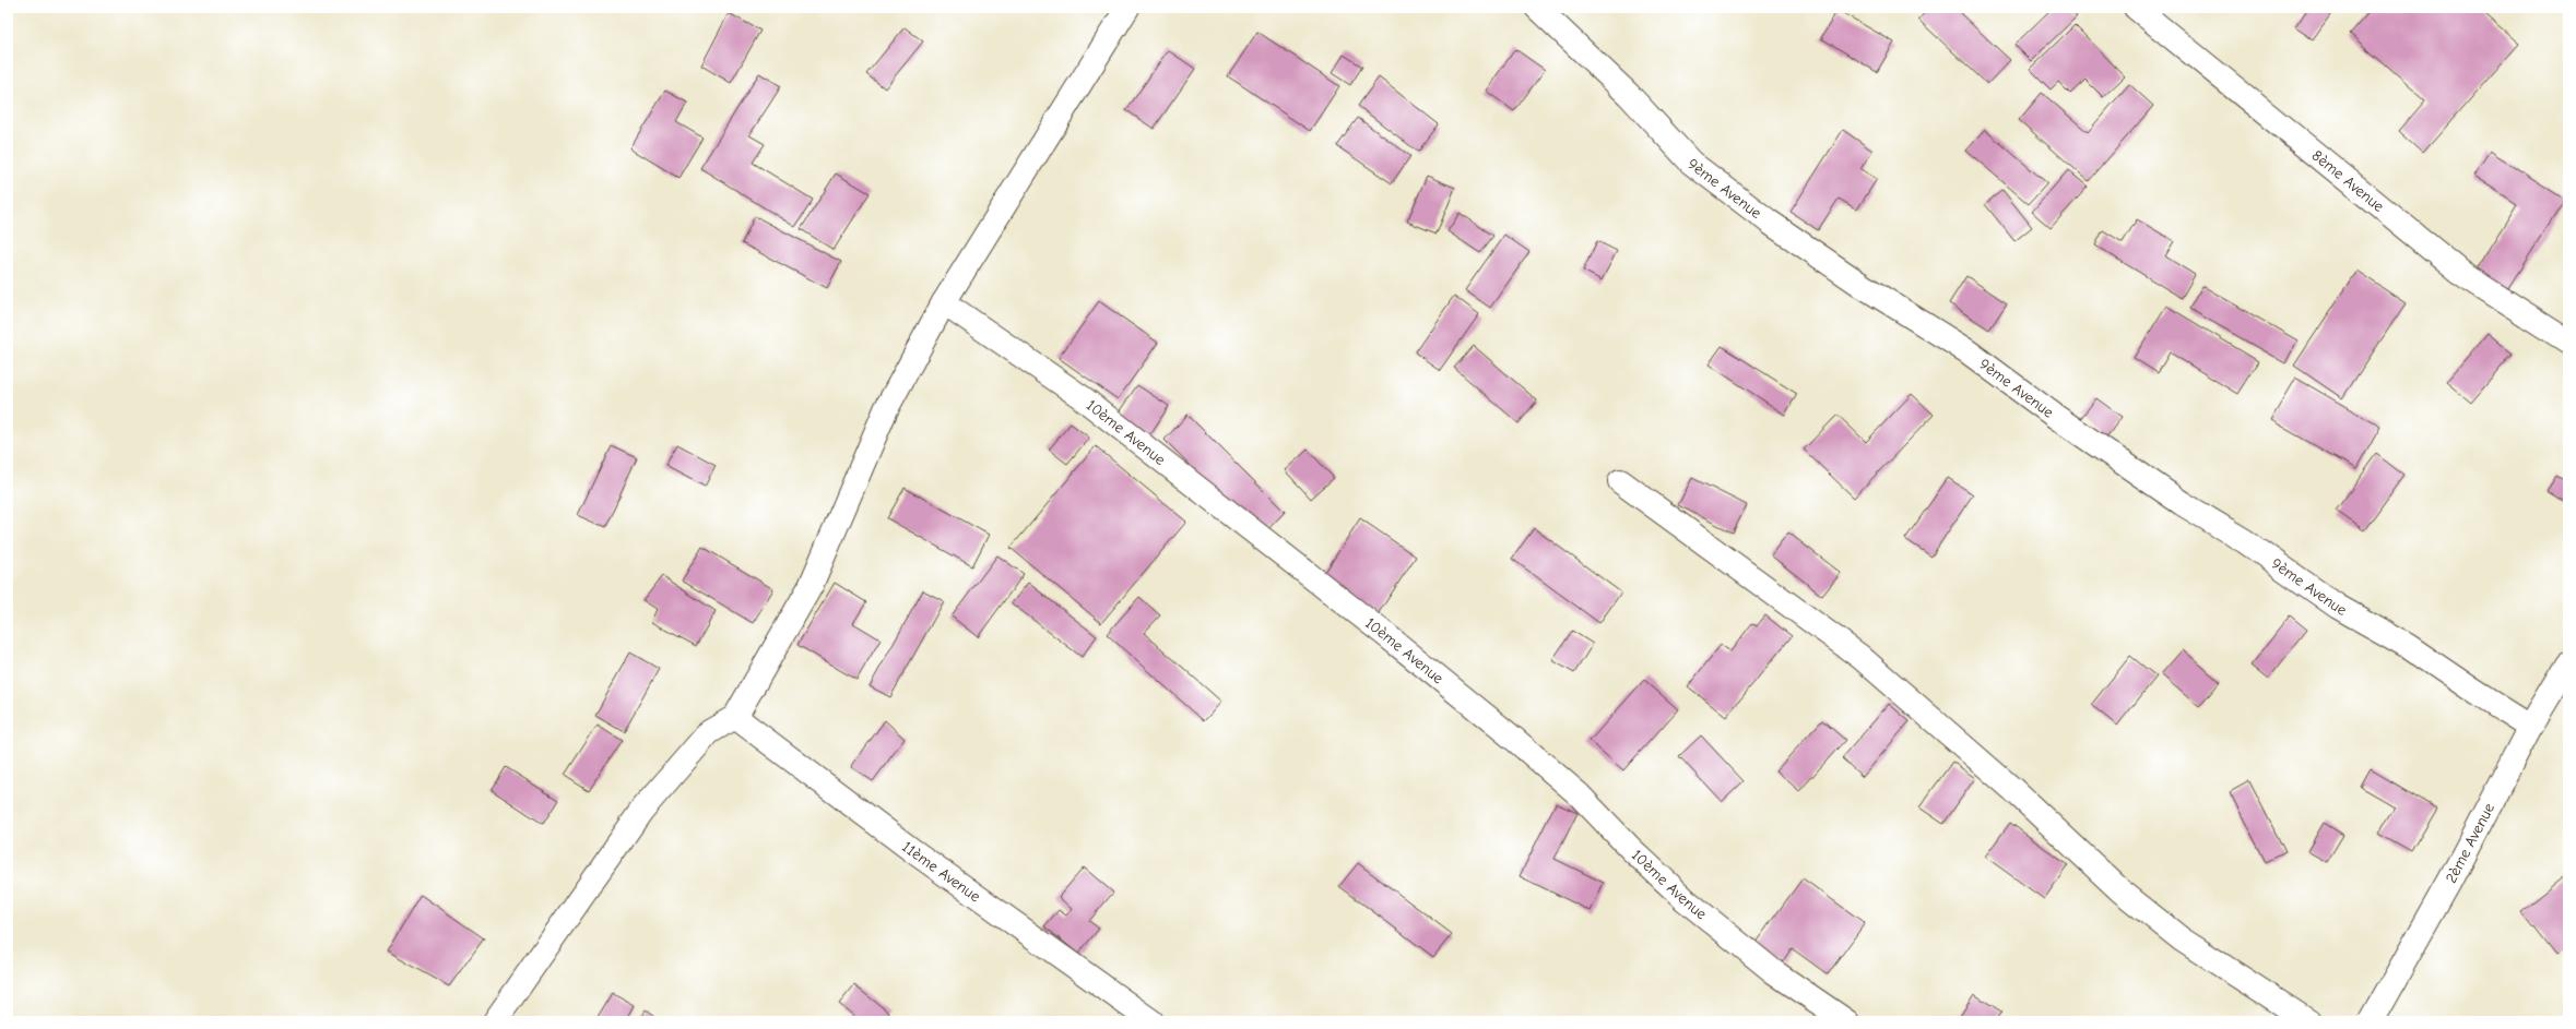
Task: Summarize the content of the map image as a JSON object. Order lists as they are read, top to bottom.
{
  "streets": {
    "street": [
      "8ème Avenue",
      "9ème Avenue",
      "10ème Avenue",
      "2ème Avenue",
      "11ème Avenue"
    ]
  },
  "crossings": [
    ["9ème Avenue", "2ème Avenue"]
  ]
}
